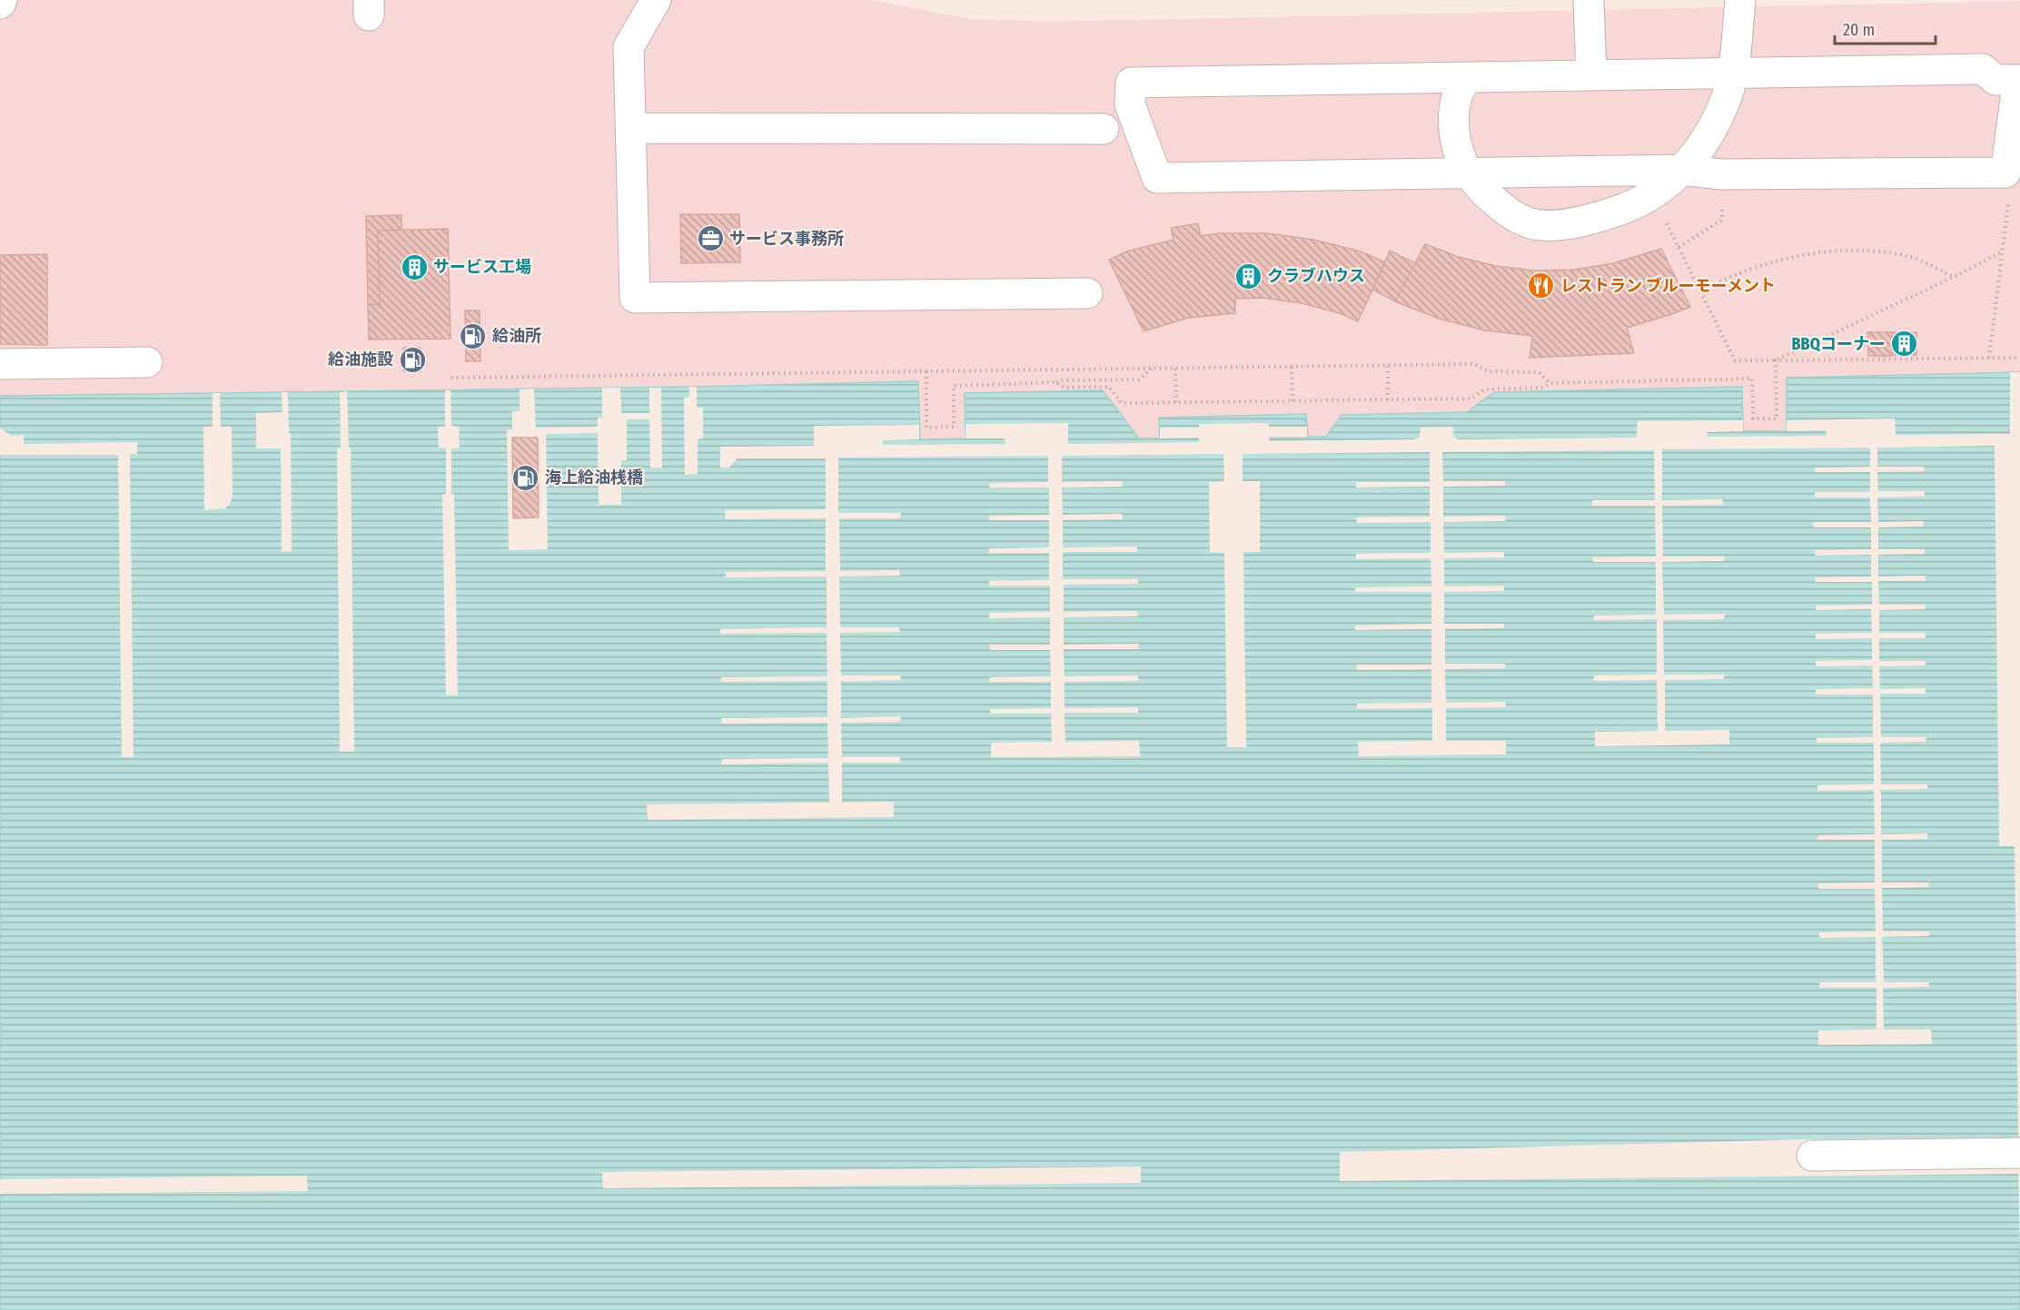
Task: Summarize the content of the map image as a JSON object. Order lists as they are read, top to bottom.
{
  "places": {
    "office": ["サービス事務所"],
    "building": ["サービス工場", "クラブハウス", "BBQコーナー"],
    "restaurant": ["レストラン ブルーモーメント"],
    "fuel station": ["給油所", "給油施設", "海上給油桟橋"]
  },
  "scale_bar": "20 m"
}
